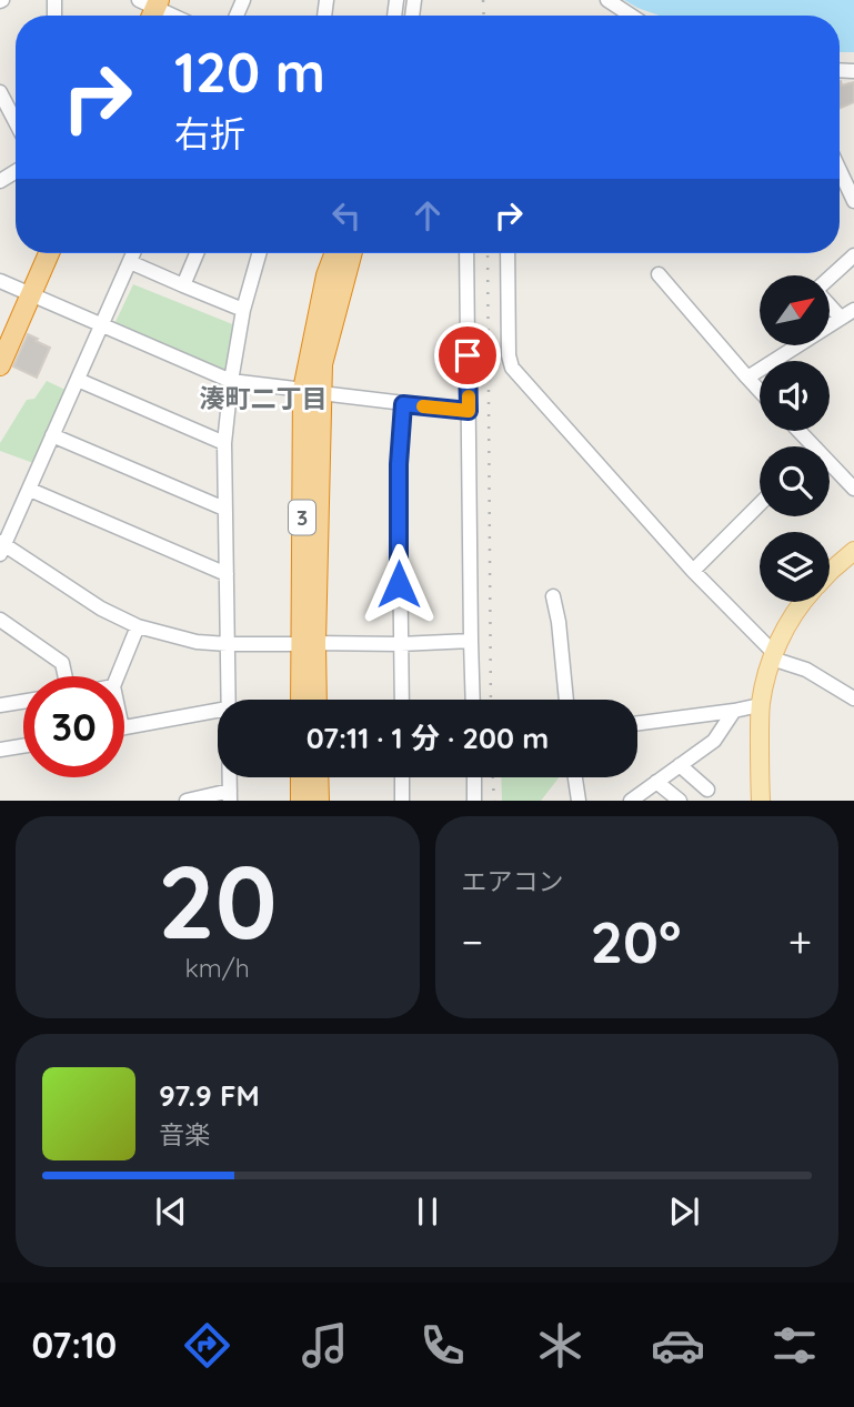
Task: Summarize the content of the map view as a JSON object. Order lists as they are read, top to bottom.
{
  "streets": {
    "highway": ["3"]
  },
  "districts": ["湊町二丁目"],
  "north": "top right",
  "page": {
    "turn": ["120 m", "右折"],
    "limit": "30",
    "trip": "07:11 · 1 分 · 200 m",
    "tile": [
      ["20", "km/h"],
      "エアコン"
    ],
    "heat": ["−", "20°", "+"],
    "song": ["97.9 FM", "音楽"],
    "tabs": "07:10"
  }
}
